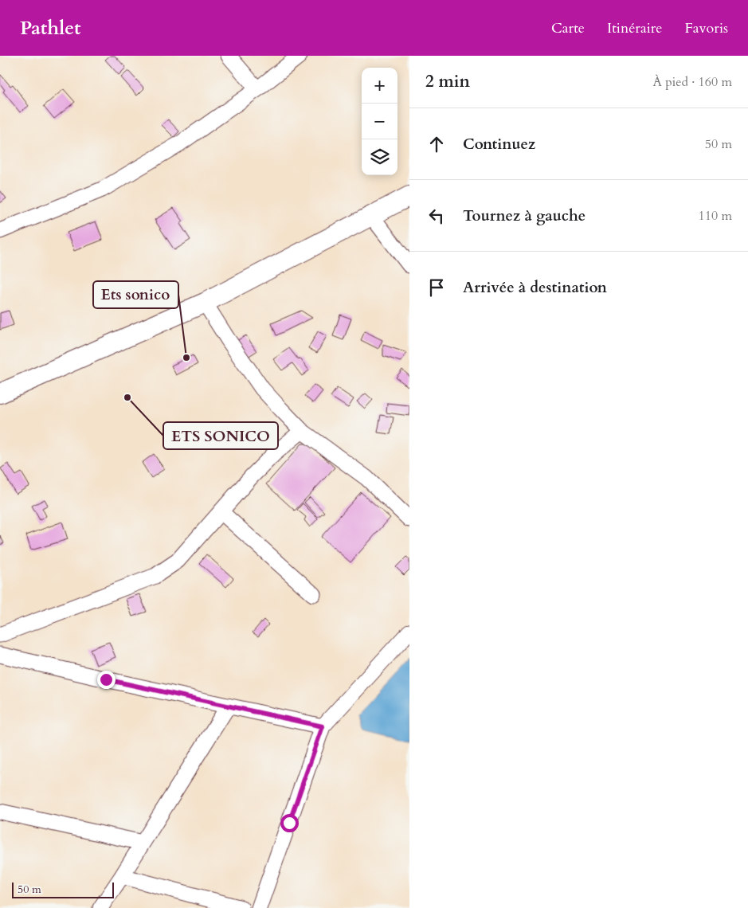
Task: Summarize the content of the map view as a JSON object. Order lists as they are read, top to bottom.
{
  "places": ["Ets sonico", "ETS SONICO"],
  "scale_bar": "50 m",
  "page": {
    "header": "Pathlet",
    "nav": ["Carte", "Itinéraire", "Favoris"],
    "heading": ["2 min", "À pied · 160 m"],
    "map_buttons": ["+", "−"],
    "list": [
      ["Continuez", "50 m"],
      ["Tournez à gauche", "110 m"],
      "Arrivée à destination"
    ],
    "scale": "50 m"
  }
}
